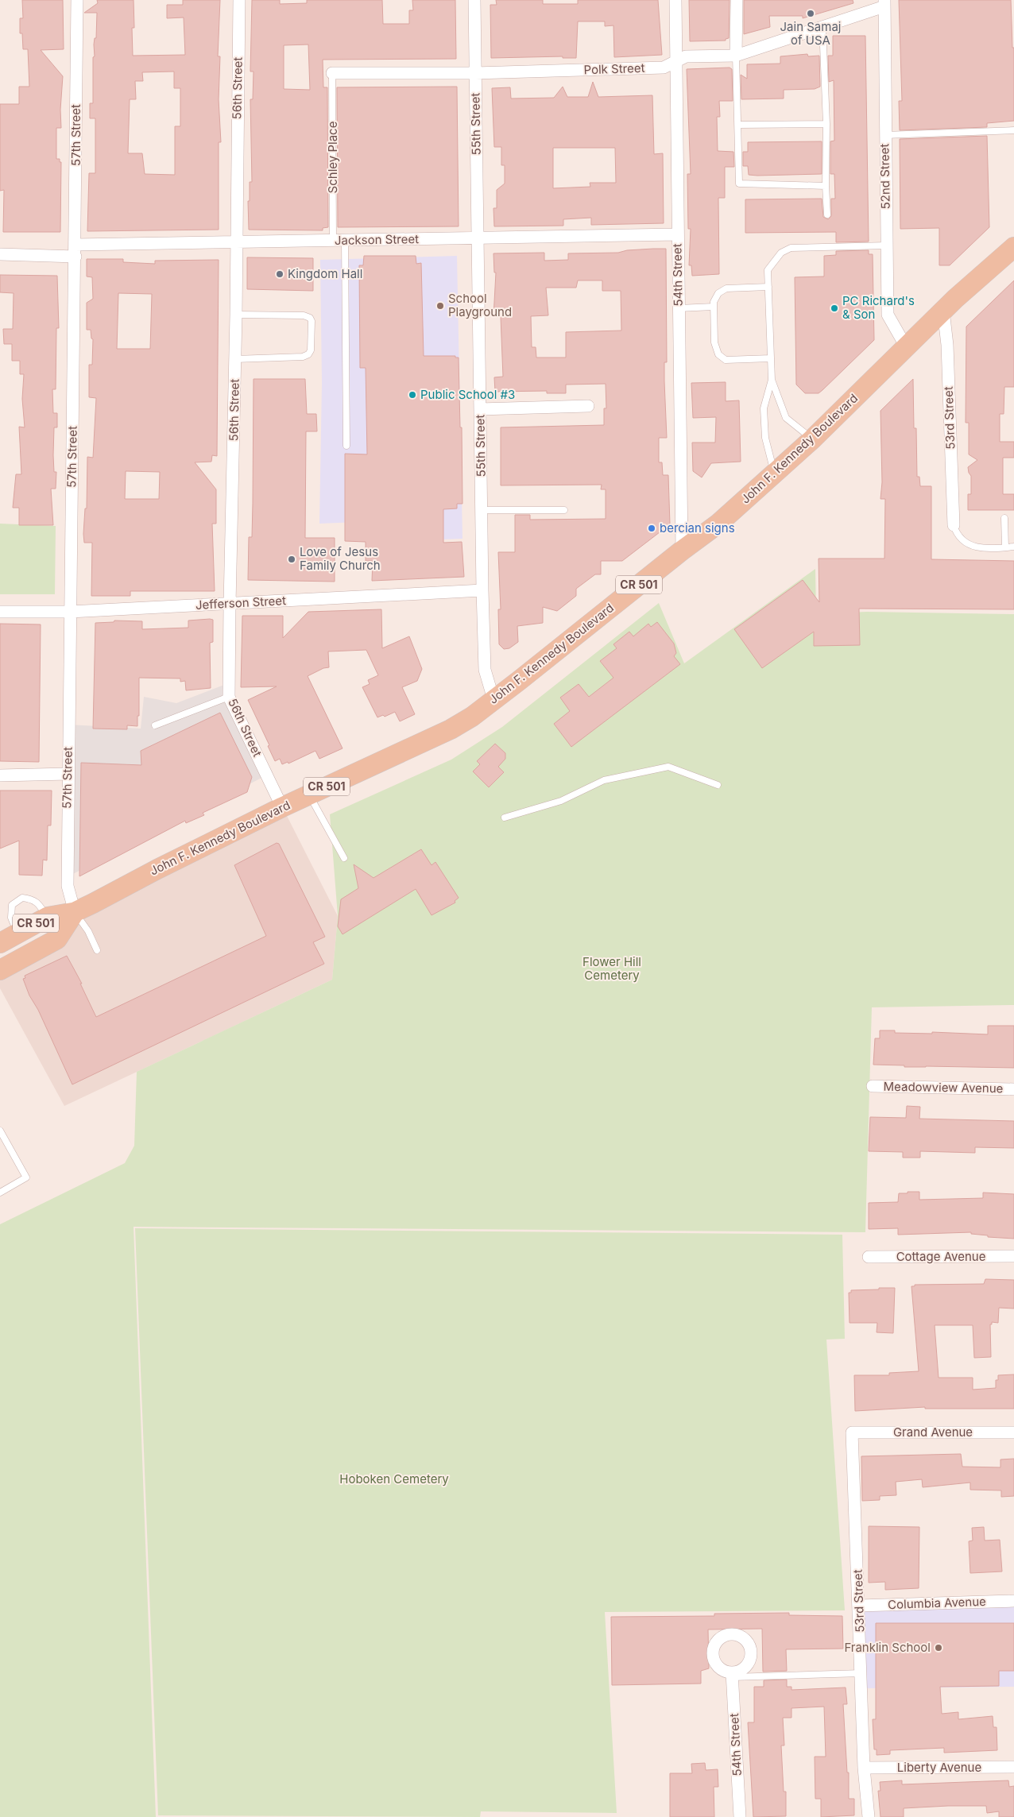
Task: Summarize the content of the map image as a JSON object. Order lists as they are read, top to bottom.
{
  "streets": {
    "main road": ["John F. Kennedy Boulevard", "CR 501"],
    "street": [
      "Polk Street",
      "56th Street",
      "55th Street",
      "57th Street",
      "52nd Street",
      "Jackson Street",
      "54th Street",
      "53rd Street",
      "Jefferson Street",
      "Meadowview Avenue",
      "Cottage Avenue",
      "Grand Avenue",
      "Columbia Avenue",
      "Liberty Avenue"
    ],
    "lane": ["Schley Place"]
  },
  "crossings": [
    ["Polk Street", "55th Street"],
    ["Polk Street", "Schley Place"],
    ["Polk Street", "52nd Street"],
    ["Polk Street", "54th Street"],
    ["56th Street", "Jackson Street"],
    ["56th Street", "John F. Kennedy Boulevard"],
    ["56th Street", "Jefferson Street"],
    ["55th Street", "Jackson Street"],
    ["55th Street", "John F. Kennedy Boulevard"],
    ["55th Street", "Jefferson Street"],
    ["57th Street", "Jackson Street"],
    ["57th Street", "John F. Kennedy Boulevard"],
    ["57th Street", "CR 501"],
    ["57th Street", "Jefferson Street"],
    ["Schley Place", "Jackson Street"],
    ["52nd Street", "John F. Kennedy Boulevard"],
    ["Jackson Street", "54th Street"],
    ["54th Street", "John F. Kennedy Boulevard"],
    ["53rd Street", "John F. Kennedy Boulevard"],
    ["53rd Street", "Grand Avenue"],
    ["53rd Street", "Columbia Avenue"],
    ["53rd Street", "Liberty Avenue"],
    ["John F. Kennedy Boulevard", "CR 501"]
  ],
  "parks": ["Flower Hill Cemetery", "Hoboken Cemetery"],
  "places": [
    "Jain Samaj of USA",
    "Kingdom Hall",
    "School Playground",
    "PC Richard's & Son",
    "Public School #3",
    "bercian signs",
    "Love of Jesus Family Church",
    "Franklin School"
  ]
}
